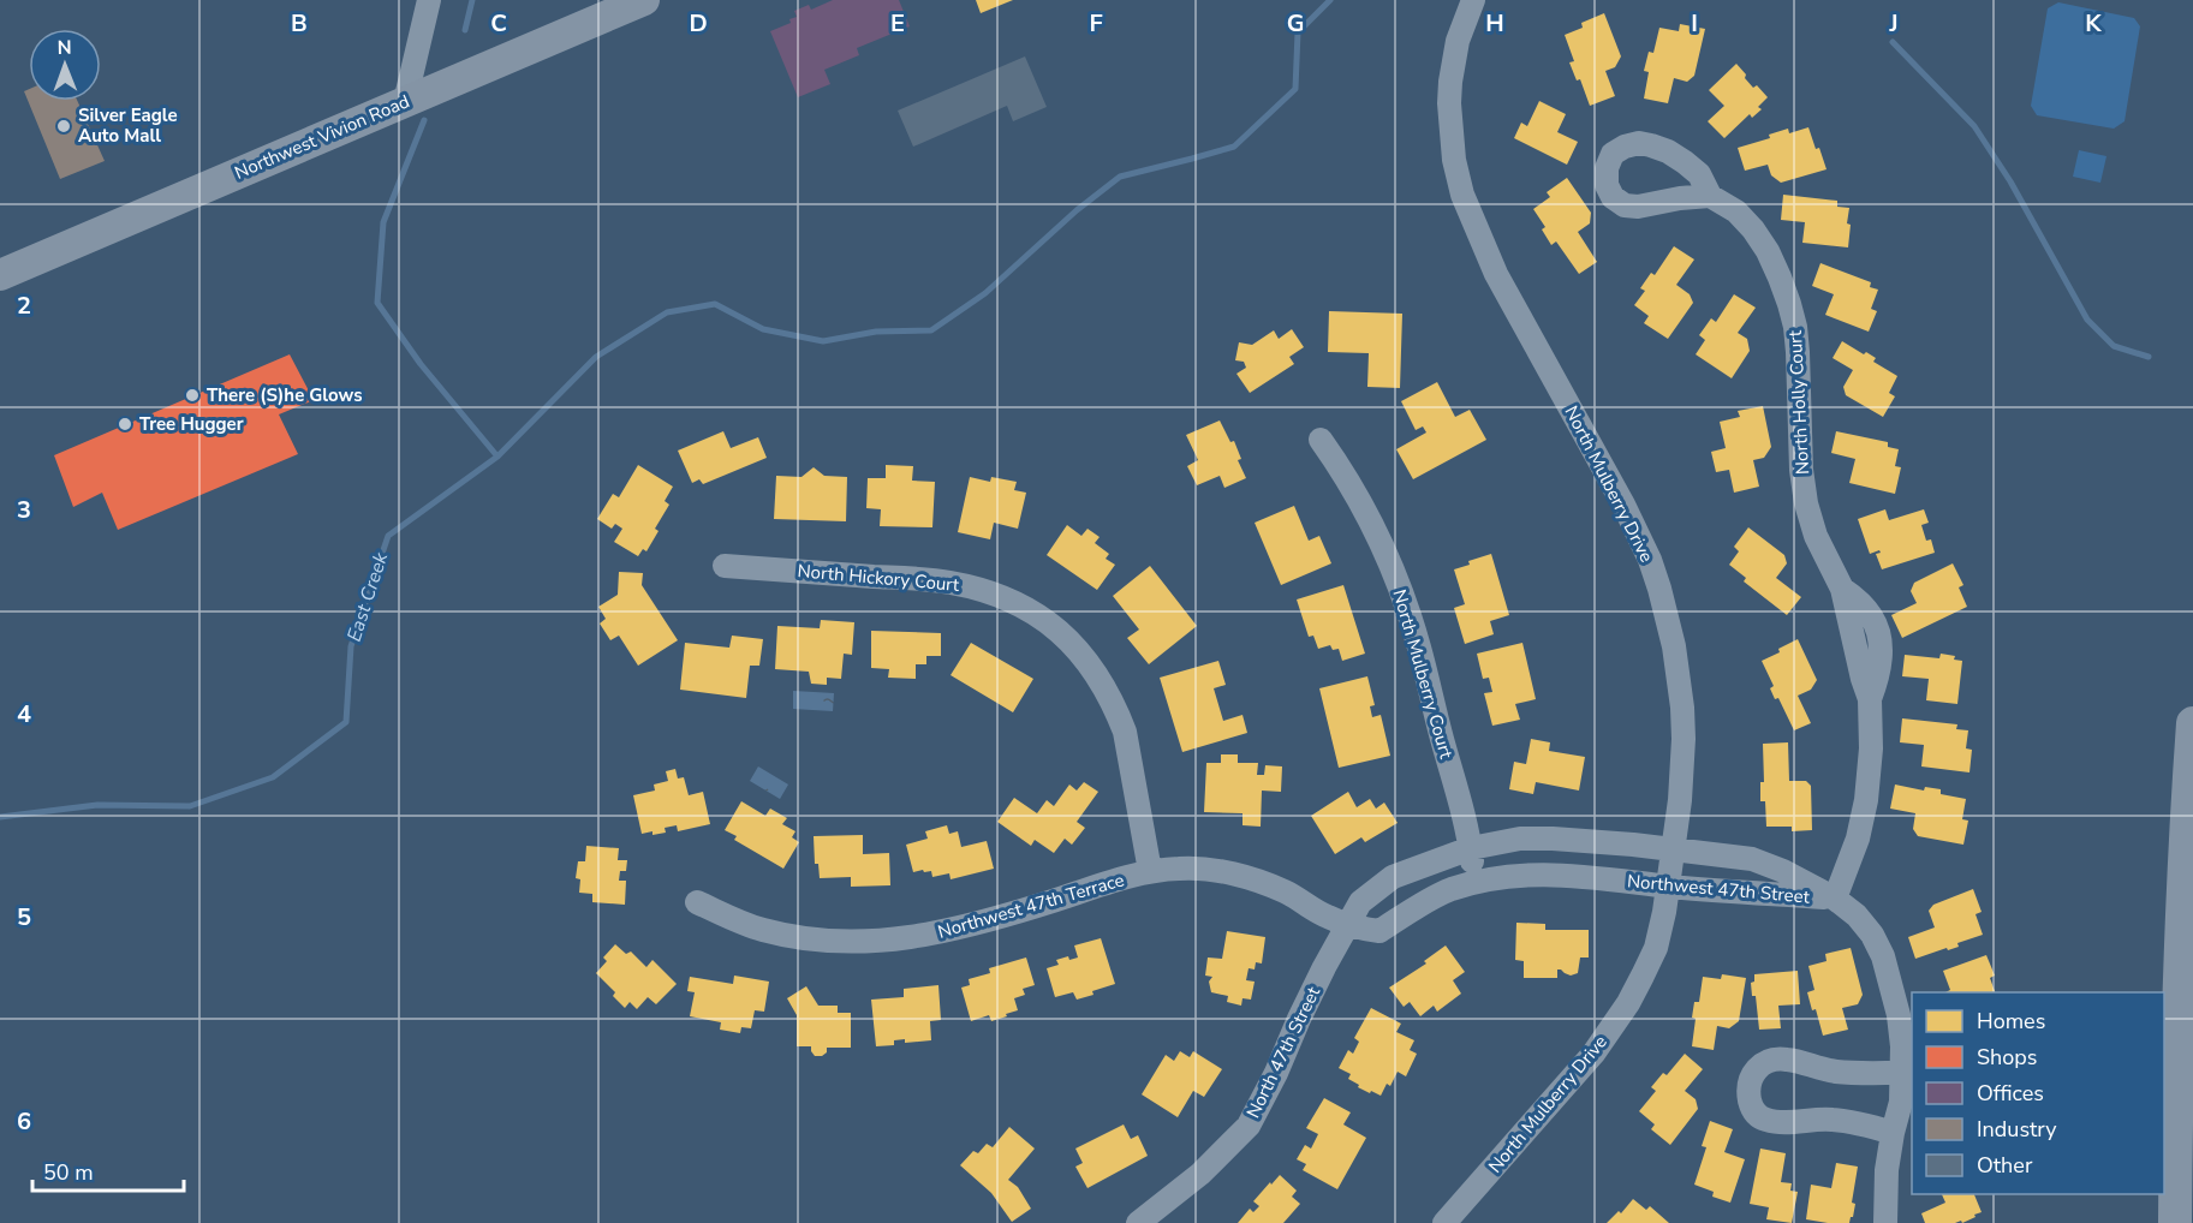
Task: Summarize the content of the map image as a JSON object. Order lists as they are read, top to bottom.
{
  "streets": {
    "main road": ["Northwest Vivion Road"],
    "street": [
      "North Holly Court",
      "North Mulberry Drive",
      "North Hickory Court",
      "North Mulberry Court",
      "Northwest 47th Street",
      "Northwest 47th Terrace",
      "North 47th Street"
    ]
  },
  "crossings": [
    ["North Holly Court", "Northwest 47th Street"],
    ["North Mulberry Drive", "Northwest 47th Street"],
    ["North Hickory Court", "Northwest 47th Terrace"],
    ["North Mulberry Court", "Northwest 47th Street"],
    ["Northwest 47th Street", "Northwest 47th Terrace"],
    ["Northwest 47th Street", "North 47th Street"]
  ],
  "water": ["East Creek"],
  "places": ["Silver Eagle Auto Mall", "There (S)he Glows", "Tree Hugger"],
  "legend": [
    "Homes",
    "Shops",
    "Offices",
    "Industry",
    "Other"
  ],
  "scale_bar": "50 m",
  "north": "top",
  "grid": {
    "columns": [
      "B",
      "C",
      "D",
      "E",
      "F",
      "G",
      "H",
      "I",
      "J",
      "K"
    ],
    "rows": [
      "2",
      "3",
      "4",
      "5",
      "6"
    ]
  }
}
